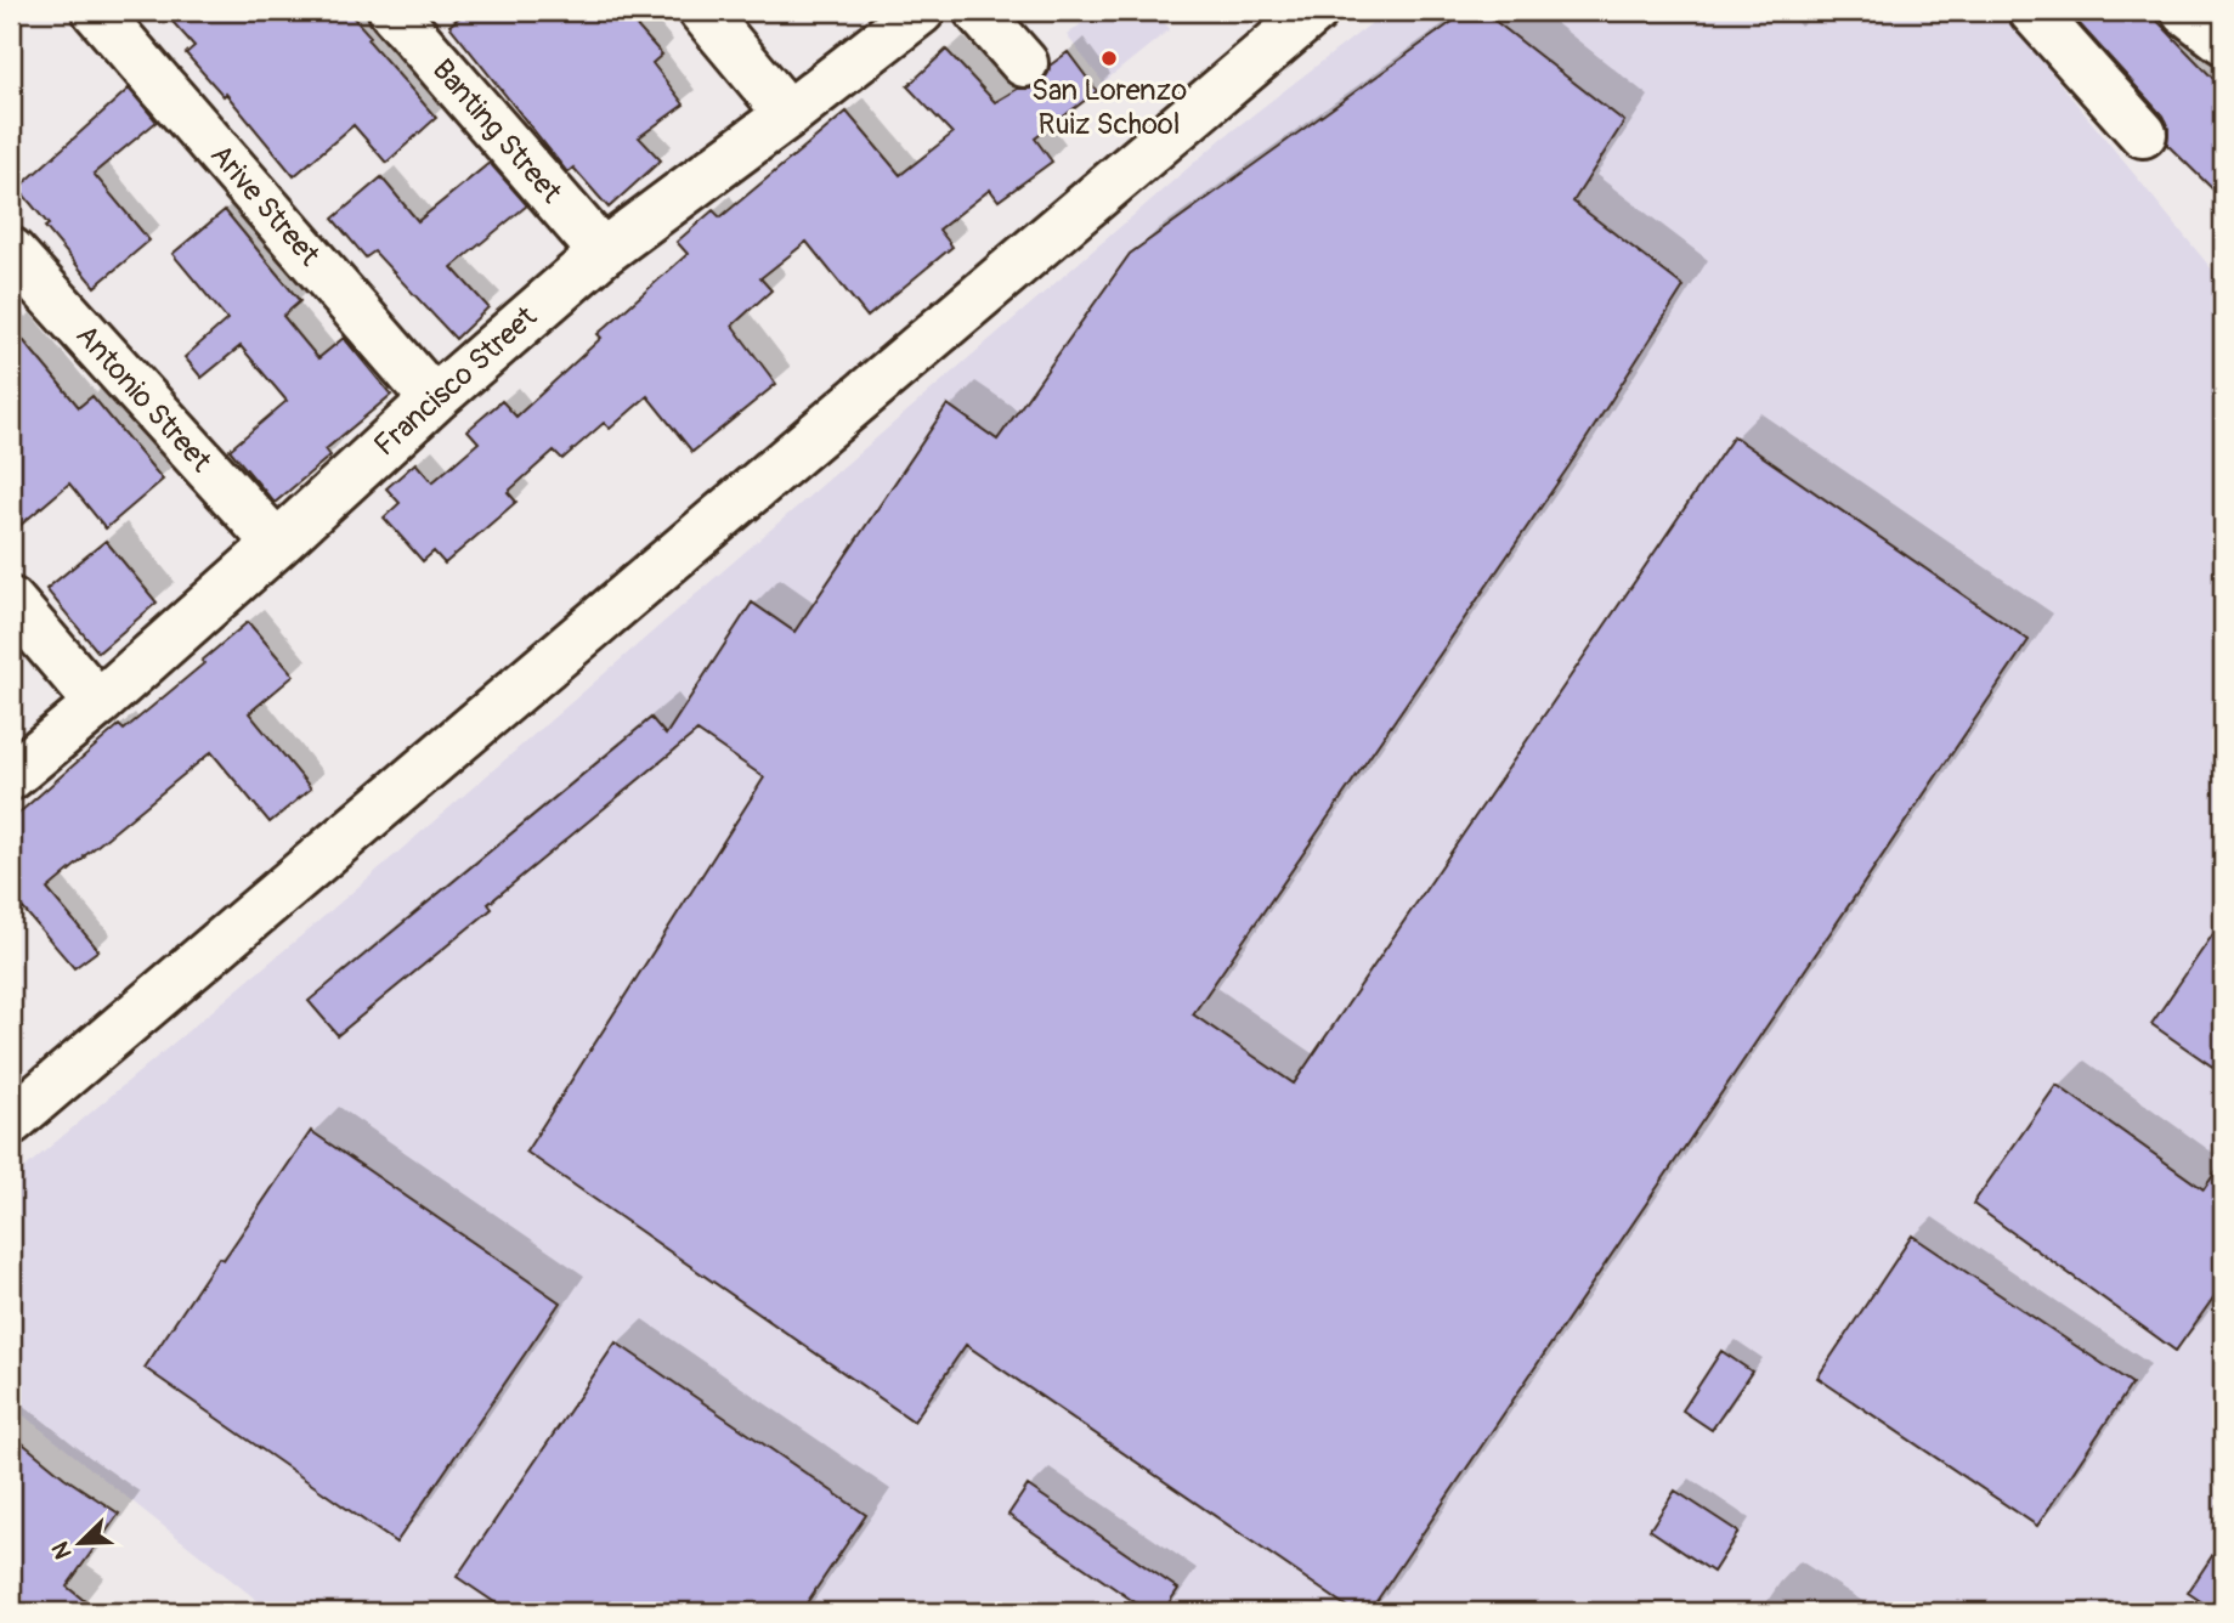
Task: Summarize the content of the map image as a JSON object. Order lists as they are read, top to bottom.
{
  "streets": {
    "street": [
      "Banting Street",
      "Arive Street",
      "Francisco Street",
      "Antonio Street"
    ]
  },
  "crossings": [
    ["Banting Street", "Francisco Street"],
    ["Arive Street", "Francisco Street"],
    ["Francisco Street", "Antonio Street"]
  ],
  "places": ["San Lorenzo Ruiz School"],
  "north": "bottom left"
}
